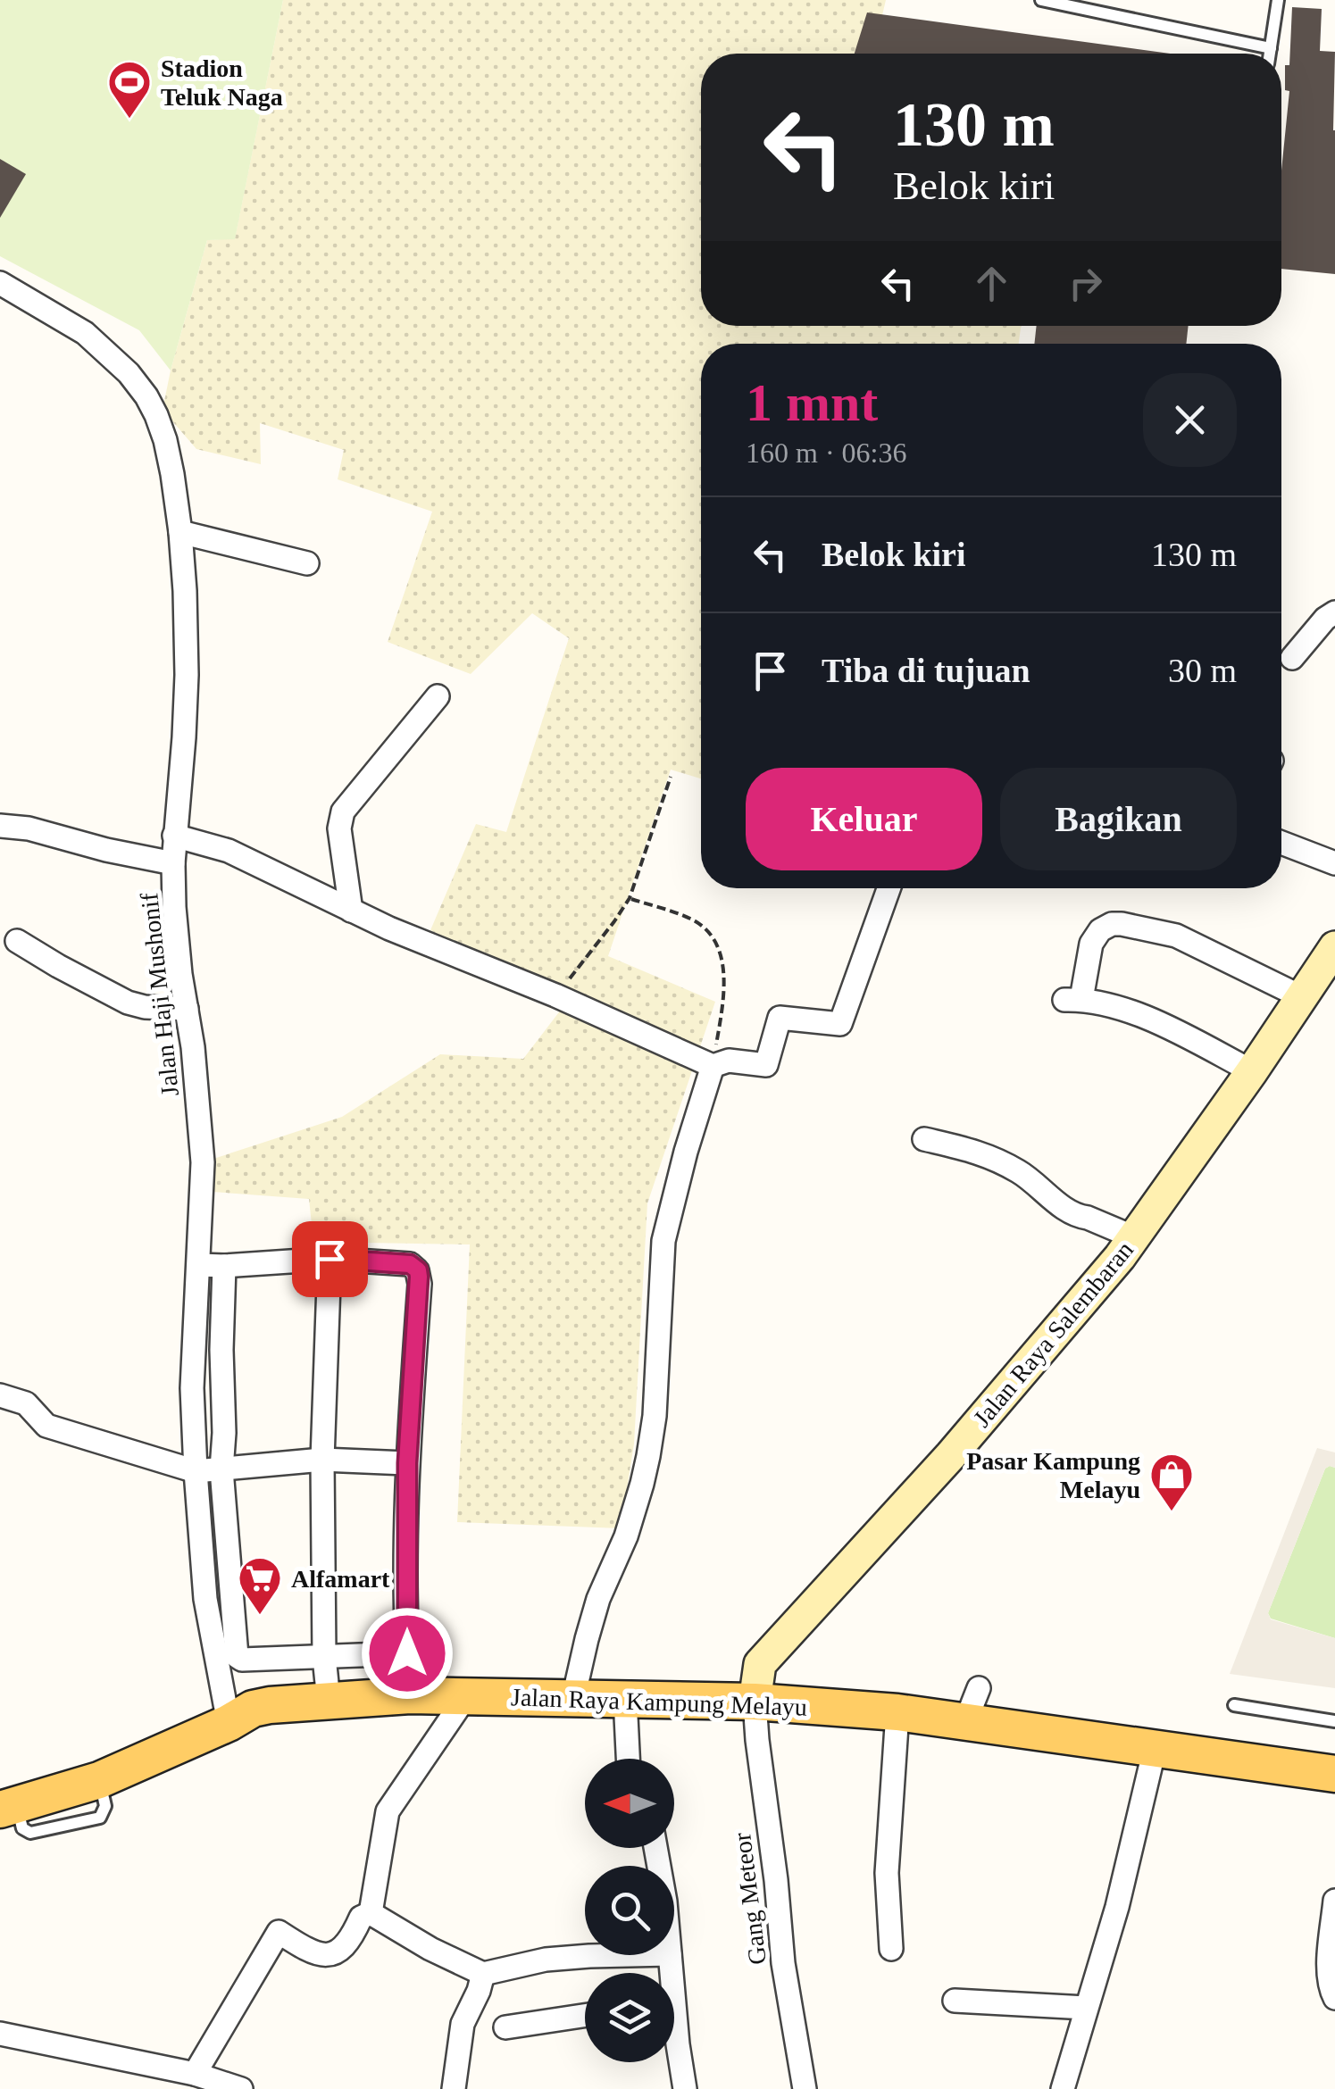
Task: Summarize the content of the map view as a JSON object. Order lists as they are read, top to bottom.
{
  "streets": {
    "main road": ["Jalan Raya Salembaran", "Jalan Raya Kampung Melayu"],
    "street": ["Jalan Haji Mushonif", "Gang Meteor"]
  },
  "crossings": [
    ["Jalan Haji Mushonif", "Jalan Raya Kampung Melayu"],
    ["Jalan Raya Salembaran", "Jalan Raya Kampung Melayu"],
    ["Jalan Raya Salembaran", "Gang Meteor"],
    ["Jalan Raya Kampung Melayu", "Gang Meteor"]
  ],
  "places": {
    "sports": ["Stadion Teluk Naga"],
    "shop": ["Pasar Kampung Melayu"],
    "supermarket": ["Alfamart"]
  },
  "north": "left",
  "page": {
    "turn": ["130 m", "Belok kiri"],
    "heading": ["1 mnt", "160 m · 06:36"],
    "list": [
      {
        "name": "Belok kiri",
        "value": "130 m"
      },
      {
        "name": "Tiba di tujuan",
        "value": "30 m"
      }
    ],
    "buttons": ["Keluar", "Bagikan"]
  }
}
